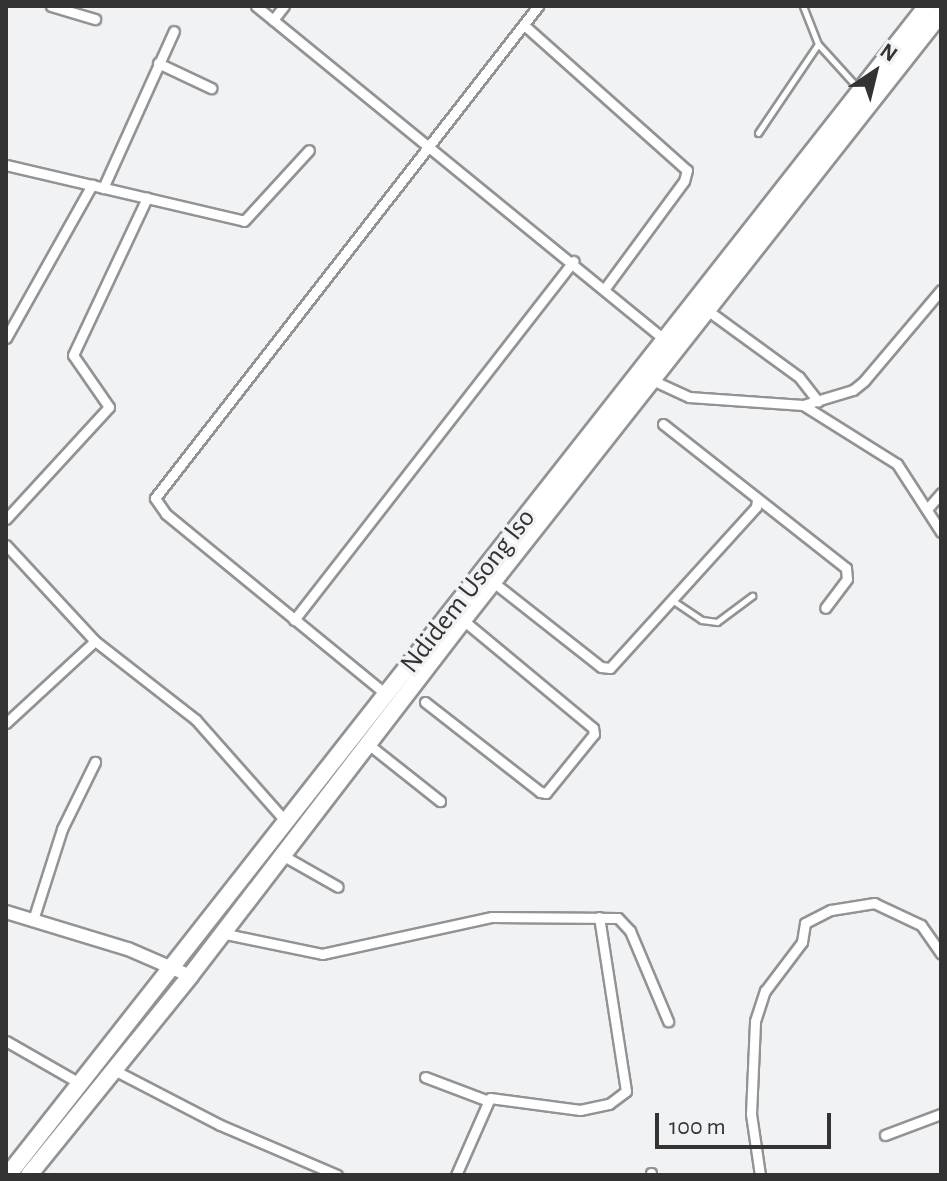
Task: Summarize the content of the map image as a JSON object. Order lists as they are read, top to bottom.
{
  "streets": {
    "highway": ["Ndidem Usong Iso"]
  },
  "scale_bar": "100 m",
  "north": "top right"
}
